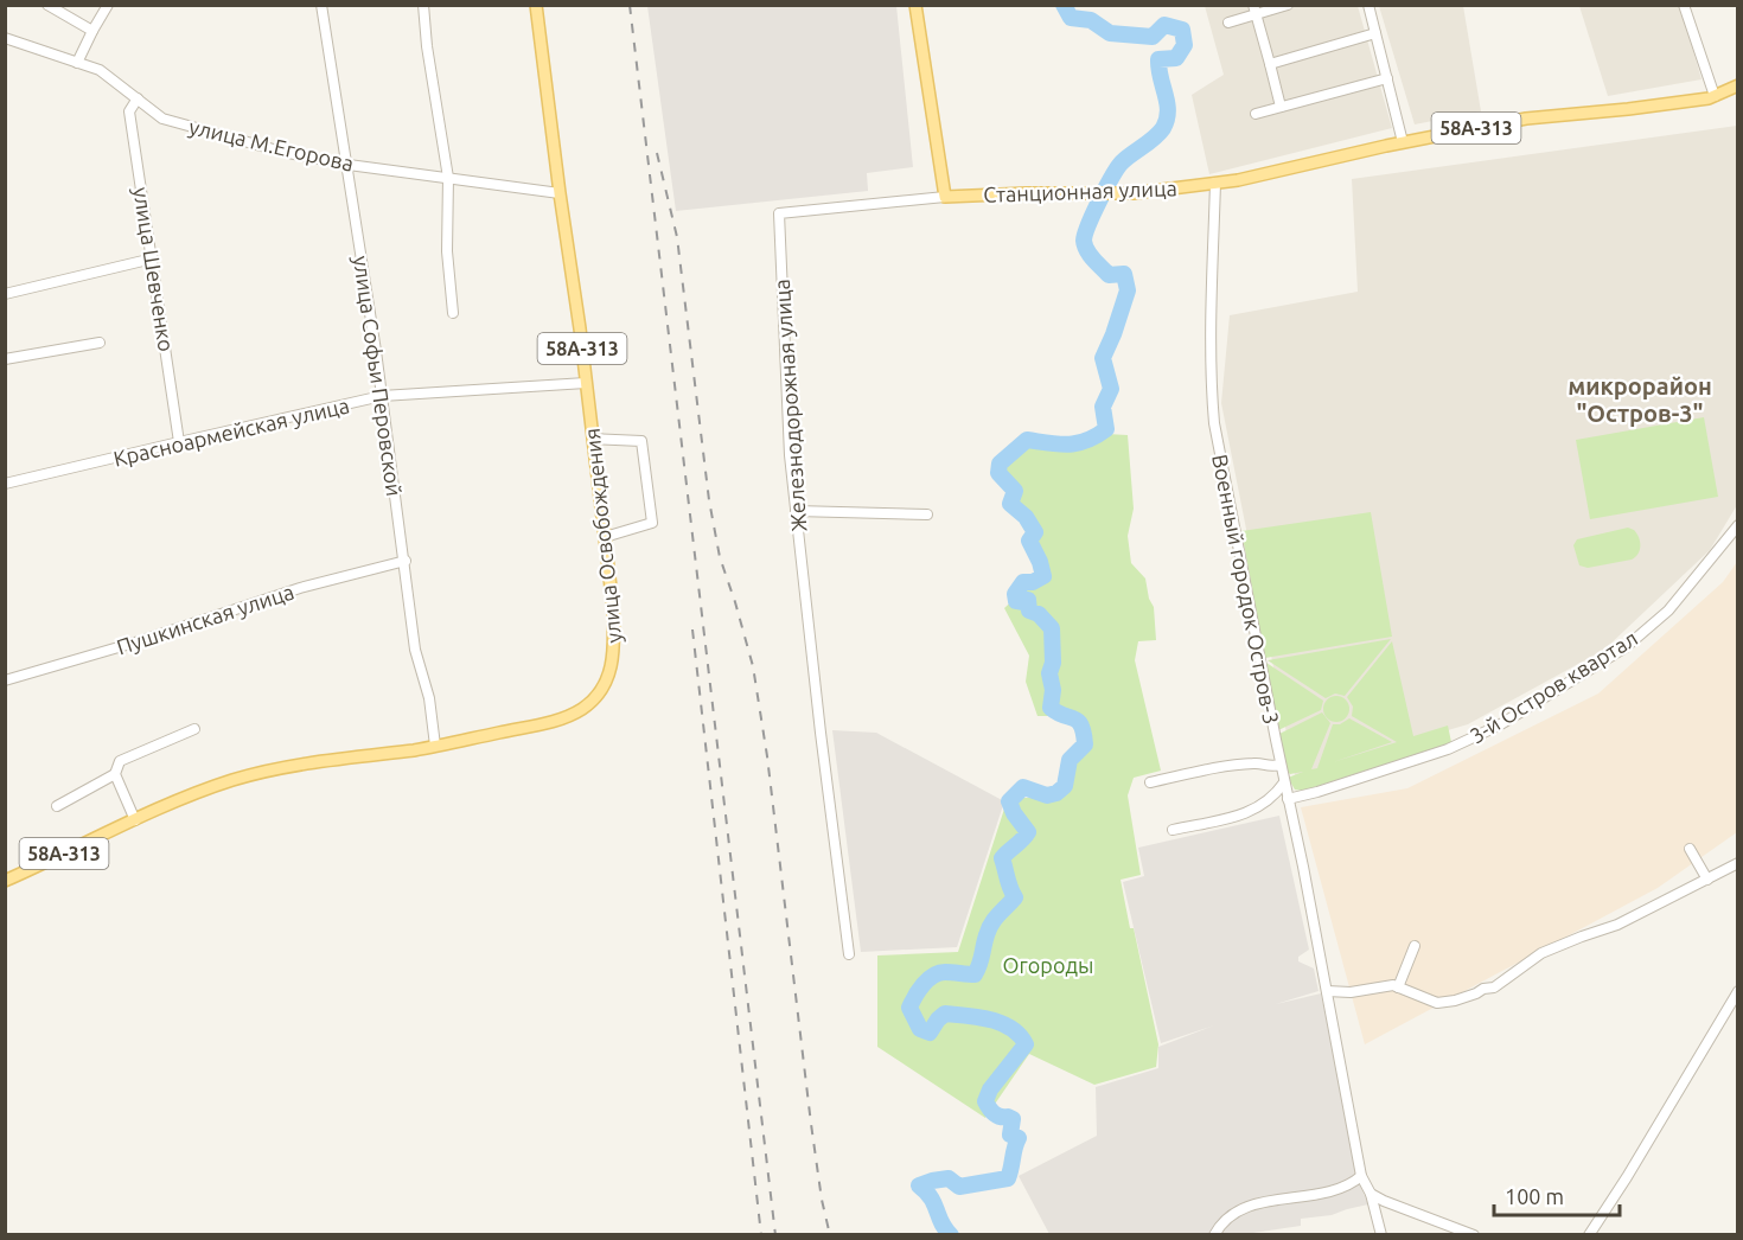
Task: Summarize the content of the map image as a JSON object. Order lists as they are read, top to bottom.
{
  "streets": {
    "main road": ["58А-313", "Станционная улица", "улица Освобождения"],
    "street": [
      "улица М.Егорова",
      "улица Шевченко",
      "улица Софьи Перовской",
      "Железнодорожная улица",
      "Красноармейская улица",
      "Военный городок Остров-3",
      "Пушкинская улица",
      "3-й Остров квартал"
    ]
  },
  "crossings": [
    ["58А-313", "Станционная улица"],
    ["58А-313", "Военный городок Остров-3"],
    ["улица М.Егорова", "улица Шевченко"],
    ["улица М.Егорова", "улица Софьи Перовской"],
    ["улица М.Егорова", "улица Освобождения"],
    ["Станционная улица", "Железнодорожная улица"],
    ["Станционная улица", "Военный городок Остров-3"],
    ["улица Шевченко", "Красноармейская улица"],
    ["улица Софьи Перовской", "Красноармейская улица"],
    ["улица Софьи Перовской", "улица Освобождения"],
    ["улица Софьи Перовской", "Пушкинская улица"],
    ["Красноармейская улица", "улица Освобождения"],
    ["Военный городок Остров-3", "3-й Остров квартал"]
  ],
  "districts": ["микрорайон \"Остров-3\""],
  "parks": ["Огороды"],
  "scale_bar": "100 m"
}
